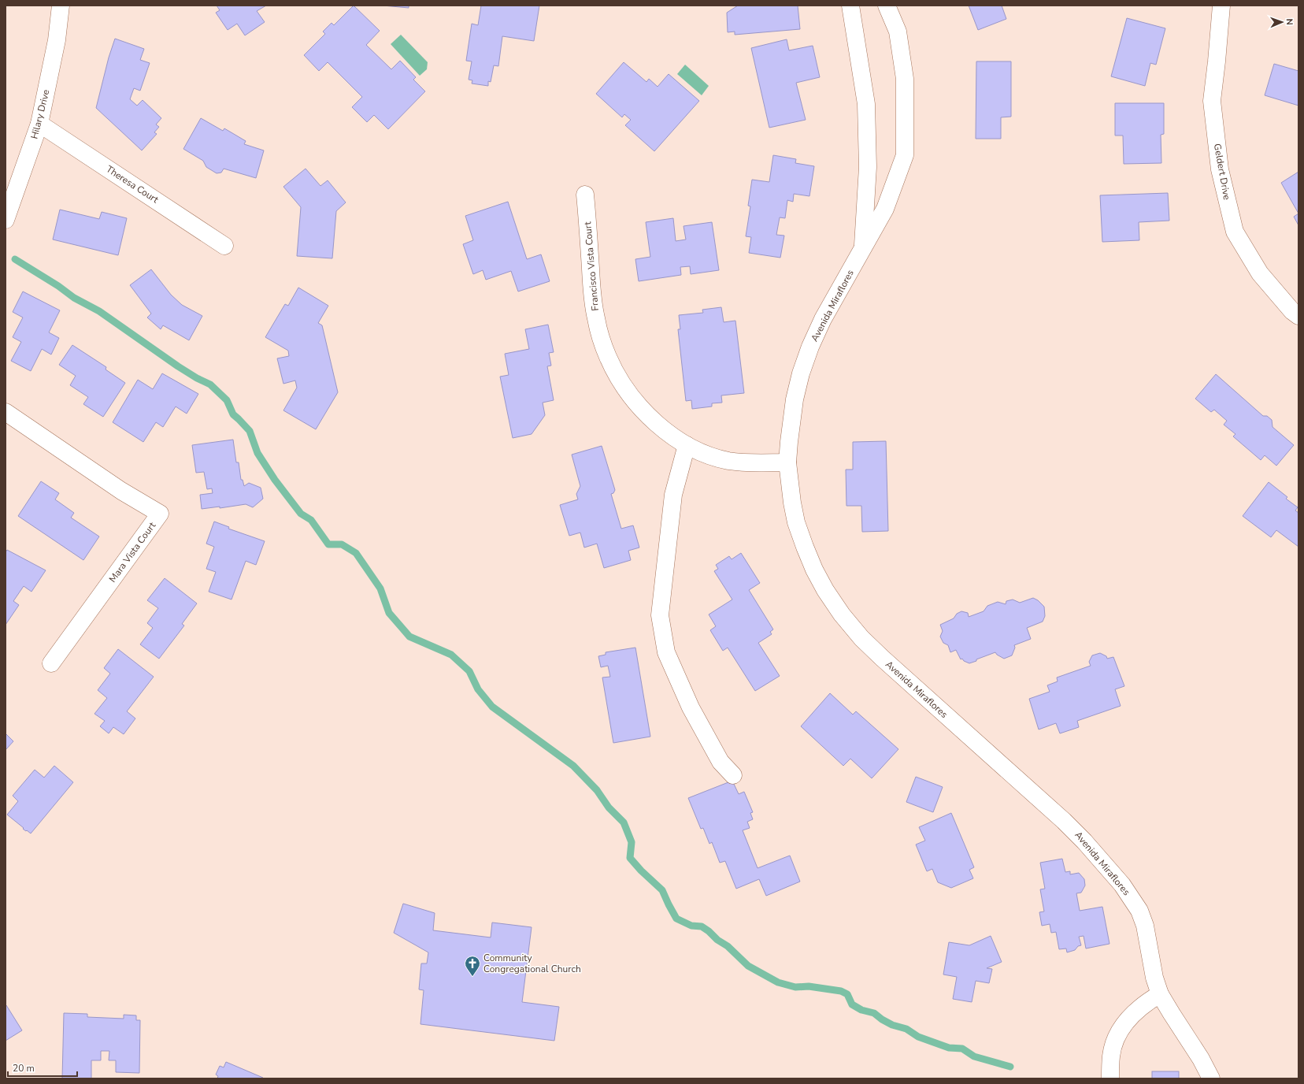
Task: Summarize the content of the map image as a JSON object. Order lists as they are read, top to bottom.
{
  "streets": {
    "street": [
      "Hilary Drive",
      "Geldert Drive",
      "Theresa Court",
      "Francisco Vista Court",
      "Avenida Miraflores",
      "Mara Vista Court"
    ]
  },
  "crossings": [
    ["Hilary Drive", "Theresa Court"],
    ["Francisco Vista Court", "Avenida Miraflores"]
  ],
  "places": {
    "church": ["Community Congregational Church"]
  },
  "scale_bar": "20 m",
  "north": "right"
}
